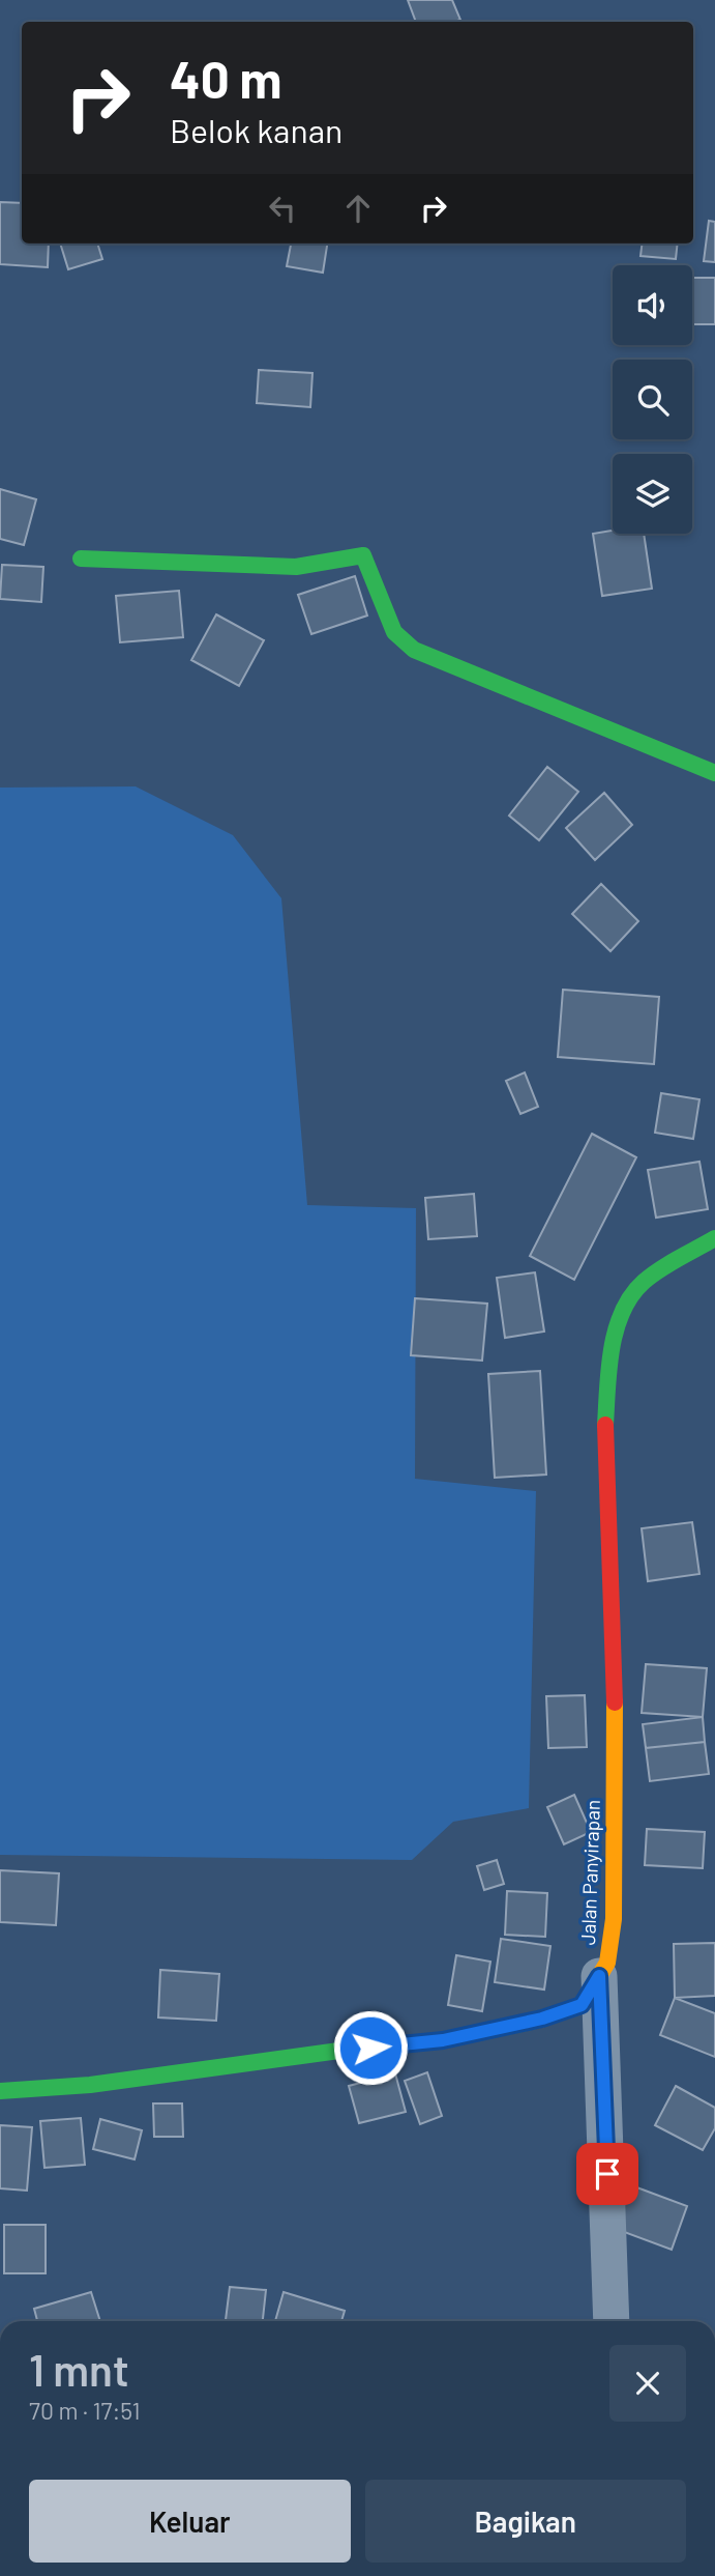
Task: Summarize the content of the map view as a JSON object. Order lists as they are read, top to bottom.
{
  "streets": {
    "street": ["Jalan Panyirapan"]
  },
  "page": {
    "turn": ["40 m", "Belok kanan"],
    "heading": ["1 mnt", "70 m · 17:51"],
    "buttons": ["Keluar", "Bagikan"]
  }
}
